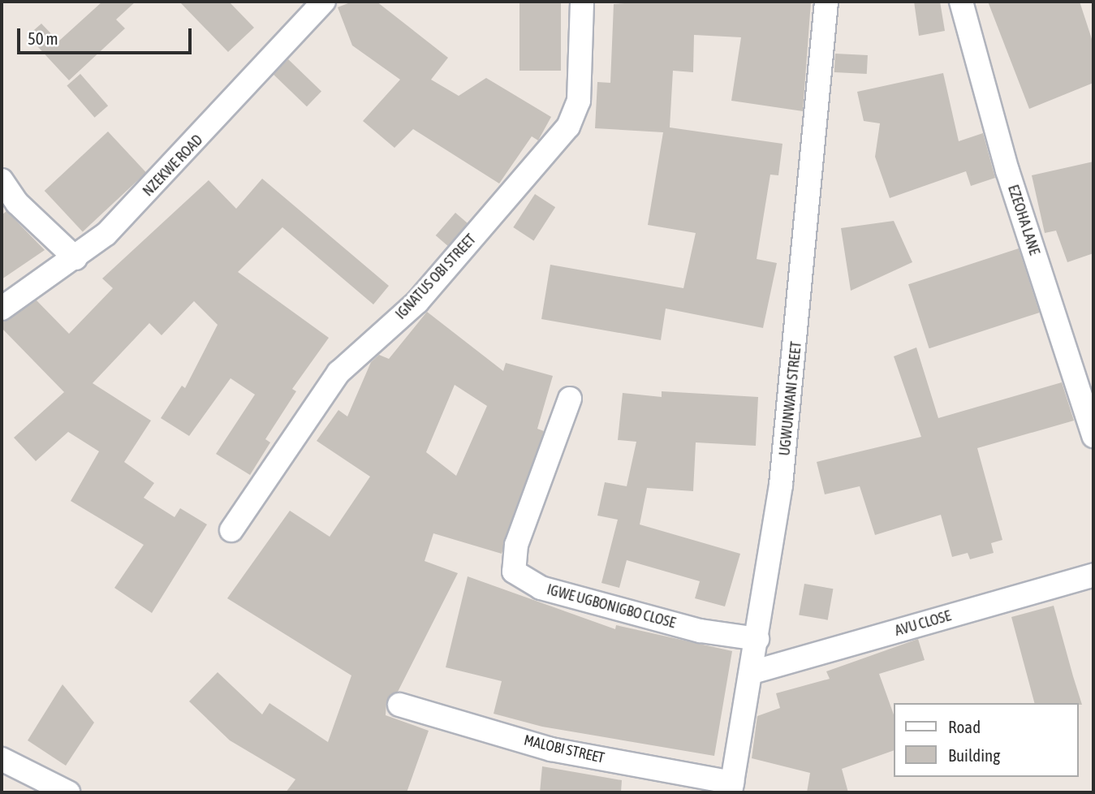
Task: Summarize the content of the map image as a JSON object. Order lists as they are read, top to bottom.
{
  "streets": {
    "street": [
      "NZEKWE ROAD",
      "EZEOHA LANE",
      "IGNATUS OBI STREET",
      "UGWUNWANI STREET",
      "IGWE UGBONIGBO CLOSE",
      "AVU CLOSE",
      "MALOBI STREET"
    ]
  },
  "crossings": [
    ["UGWUNWANI STREET", "IGWE UGBONIGBO CLOSE"],
    ["UGWUNWANI STREET", "AVU CLOSE"],
    ["UGWUNWANI STREET", "MALOBI STREET"]
  ],
  "legend": ["Road", "Building"],
  "scale_bar": "50 m"
}
